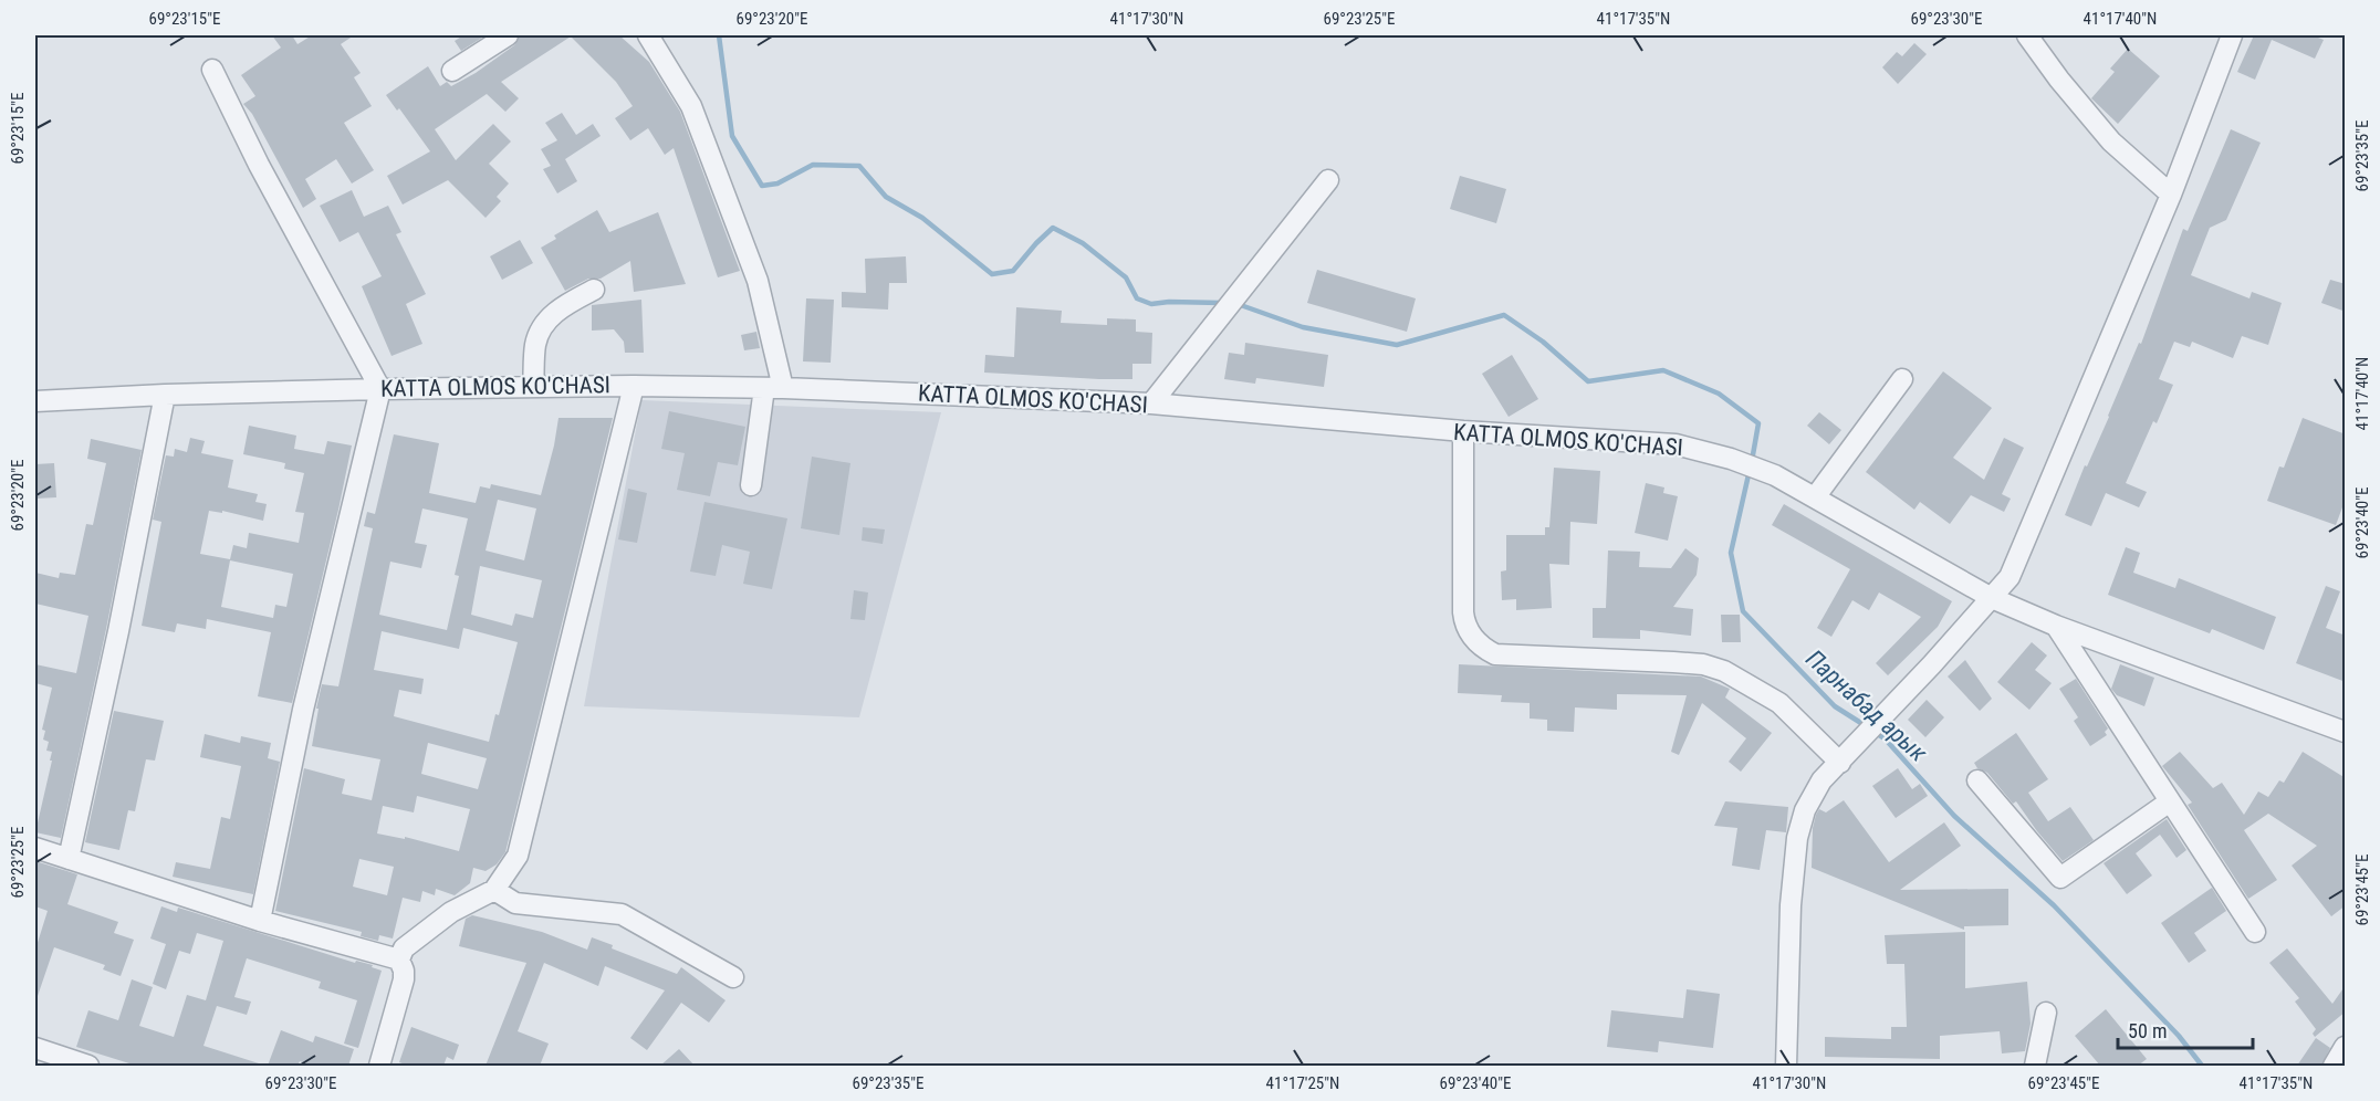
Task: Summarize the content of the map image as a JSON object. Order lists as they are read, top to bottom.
{
  "streets": {
    "street": ["KATTA OLMOS KO'CHASI"]
  },
  "water": ["Парнабад арык"],
  "scale_bar": "50 m",
  "coordinates": [
    "69°23'15\"E",
    "69°23'20\"E",
    "41°17'30\"N",
    "69°23'25\"E",
    "41°17'35\"N",
    "69°23'30\"E",
    "41°17'40\"N",
    "69°23'35\"E",
    "69°23'40\"E",
    "69°23'45\"E",
    "41°17'25\"N"
  ]
}
